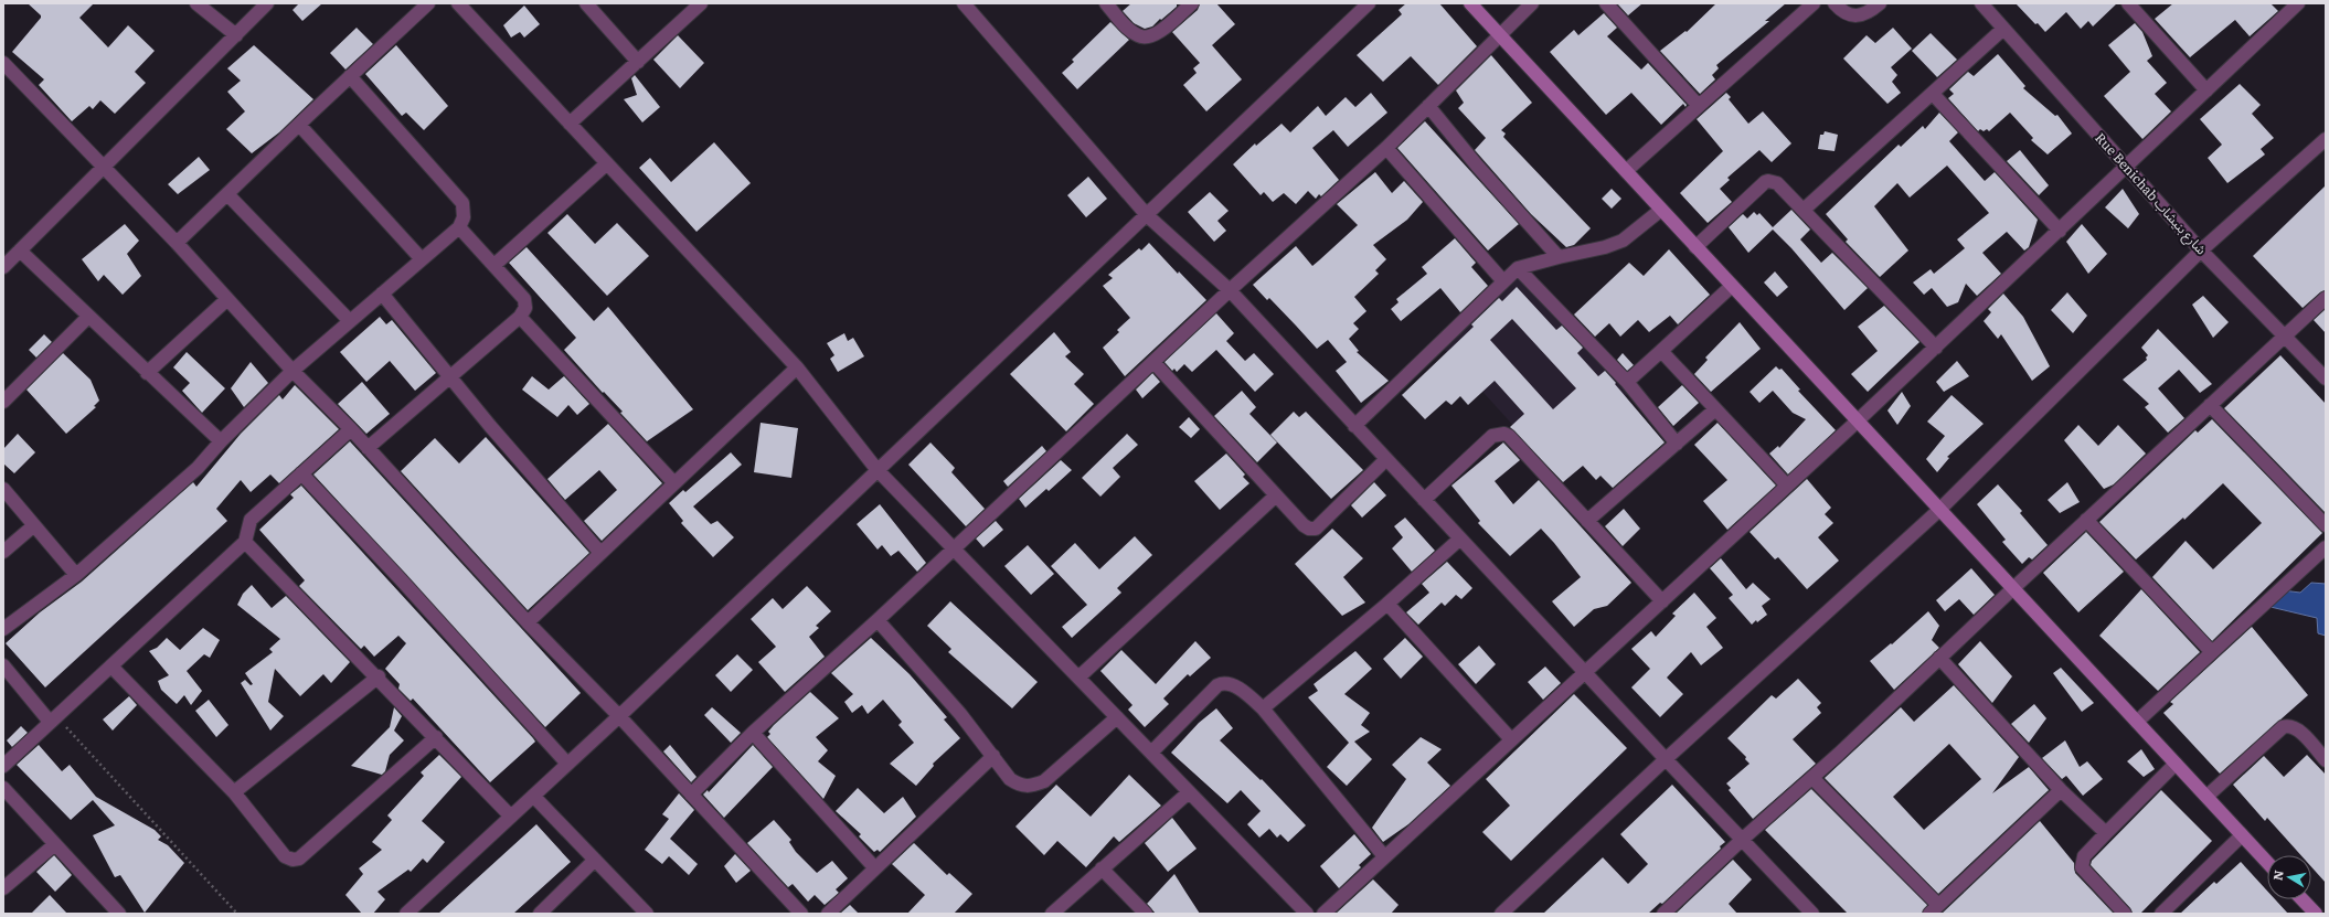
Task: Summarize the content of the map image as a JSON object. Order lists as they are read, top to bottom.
{
  "streets": {
    "street": ["Rue Benichab شارع بنيشاب"]
  },
  "north": "left"
}
